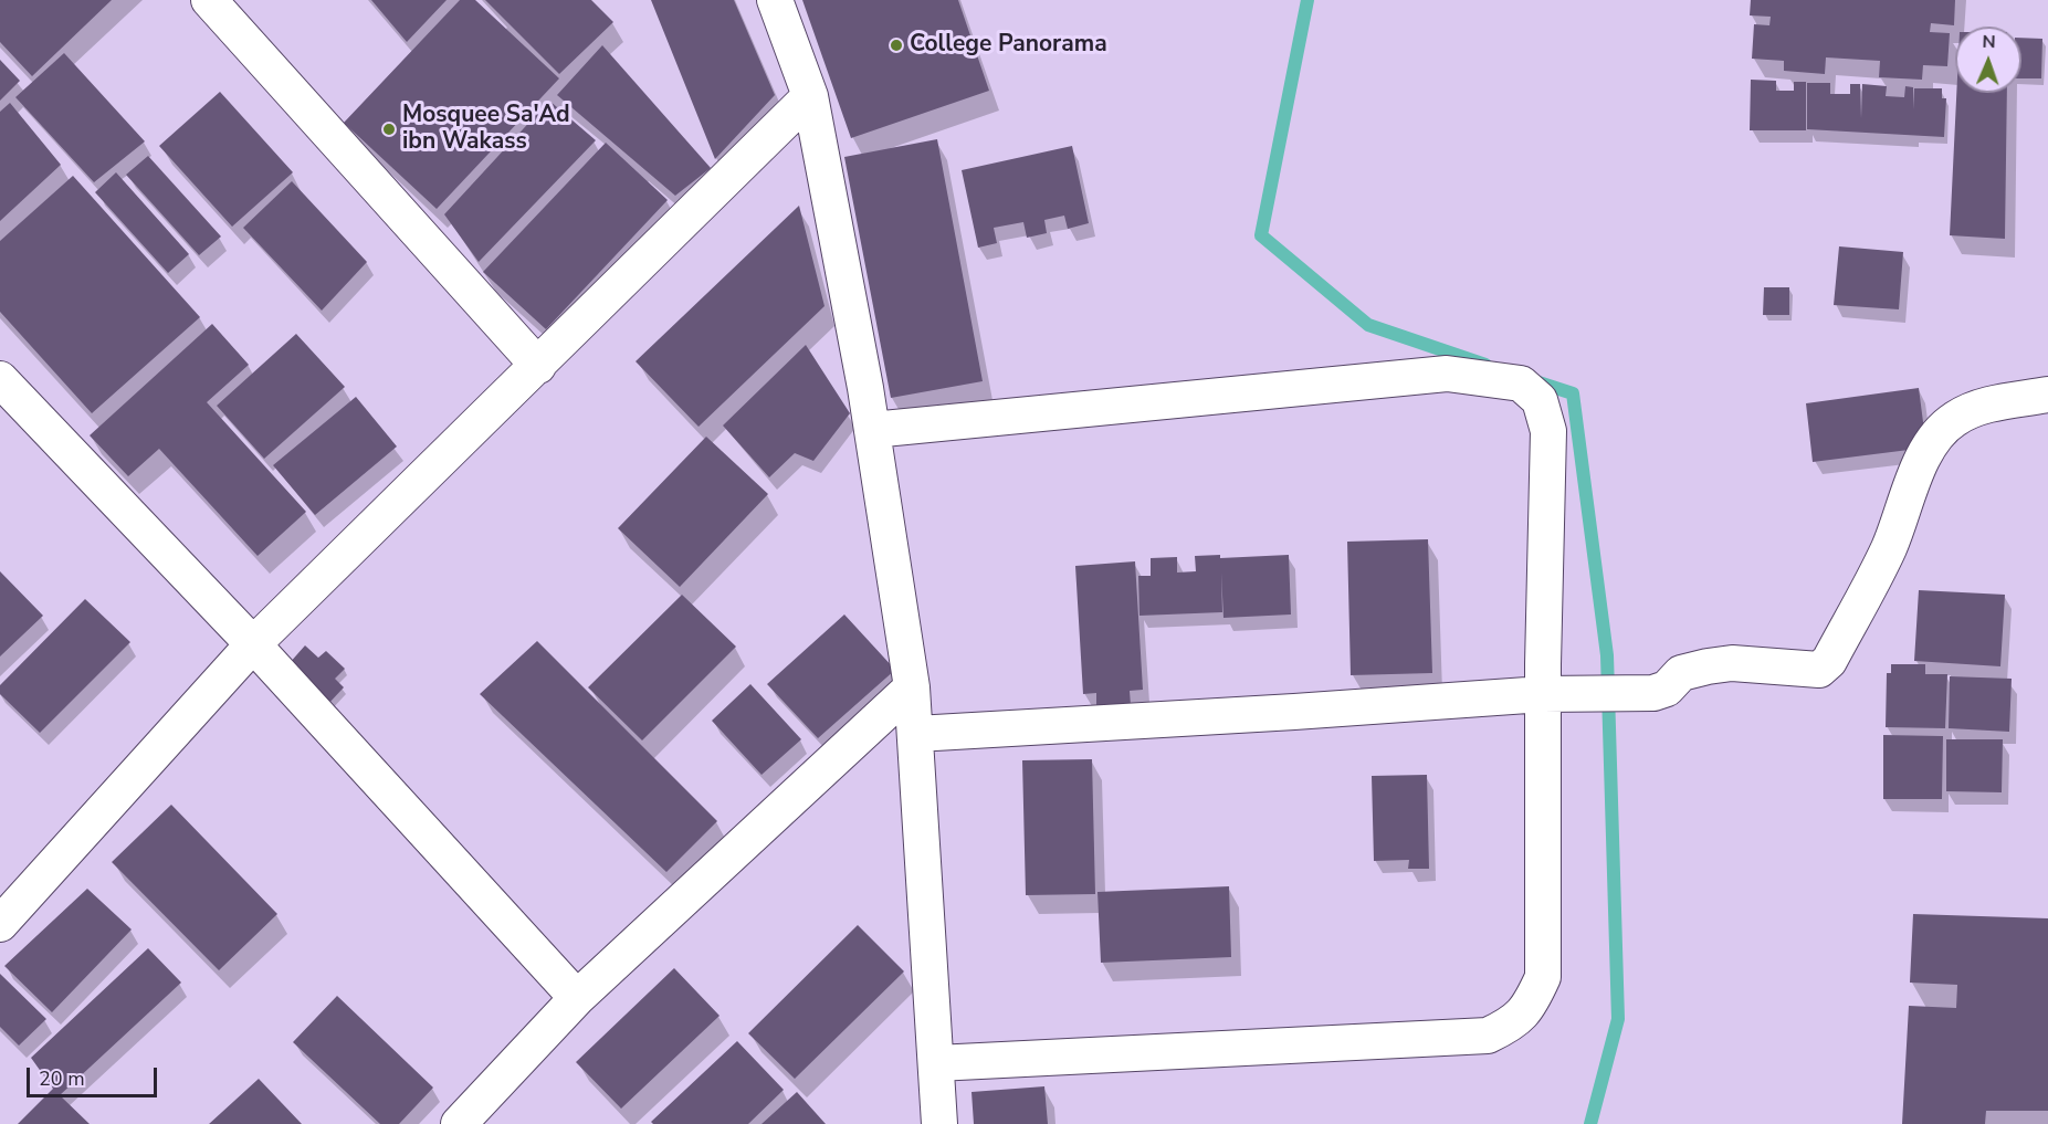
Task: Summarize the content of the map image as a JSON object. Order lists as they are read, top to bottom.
{
  "places": ["College Panorama", "Mosquee Sa'Ad ibn Wakass"],
  "scale_bar": "20 m",
  "north": "top"
}
